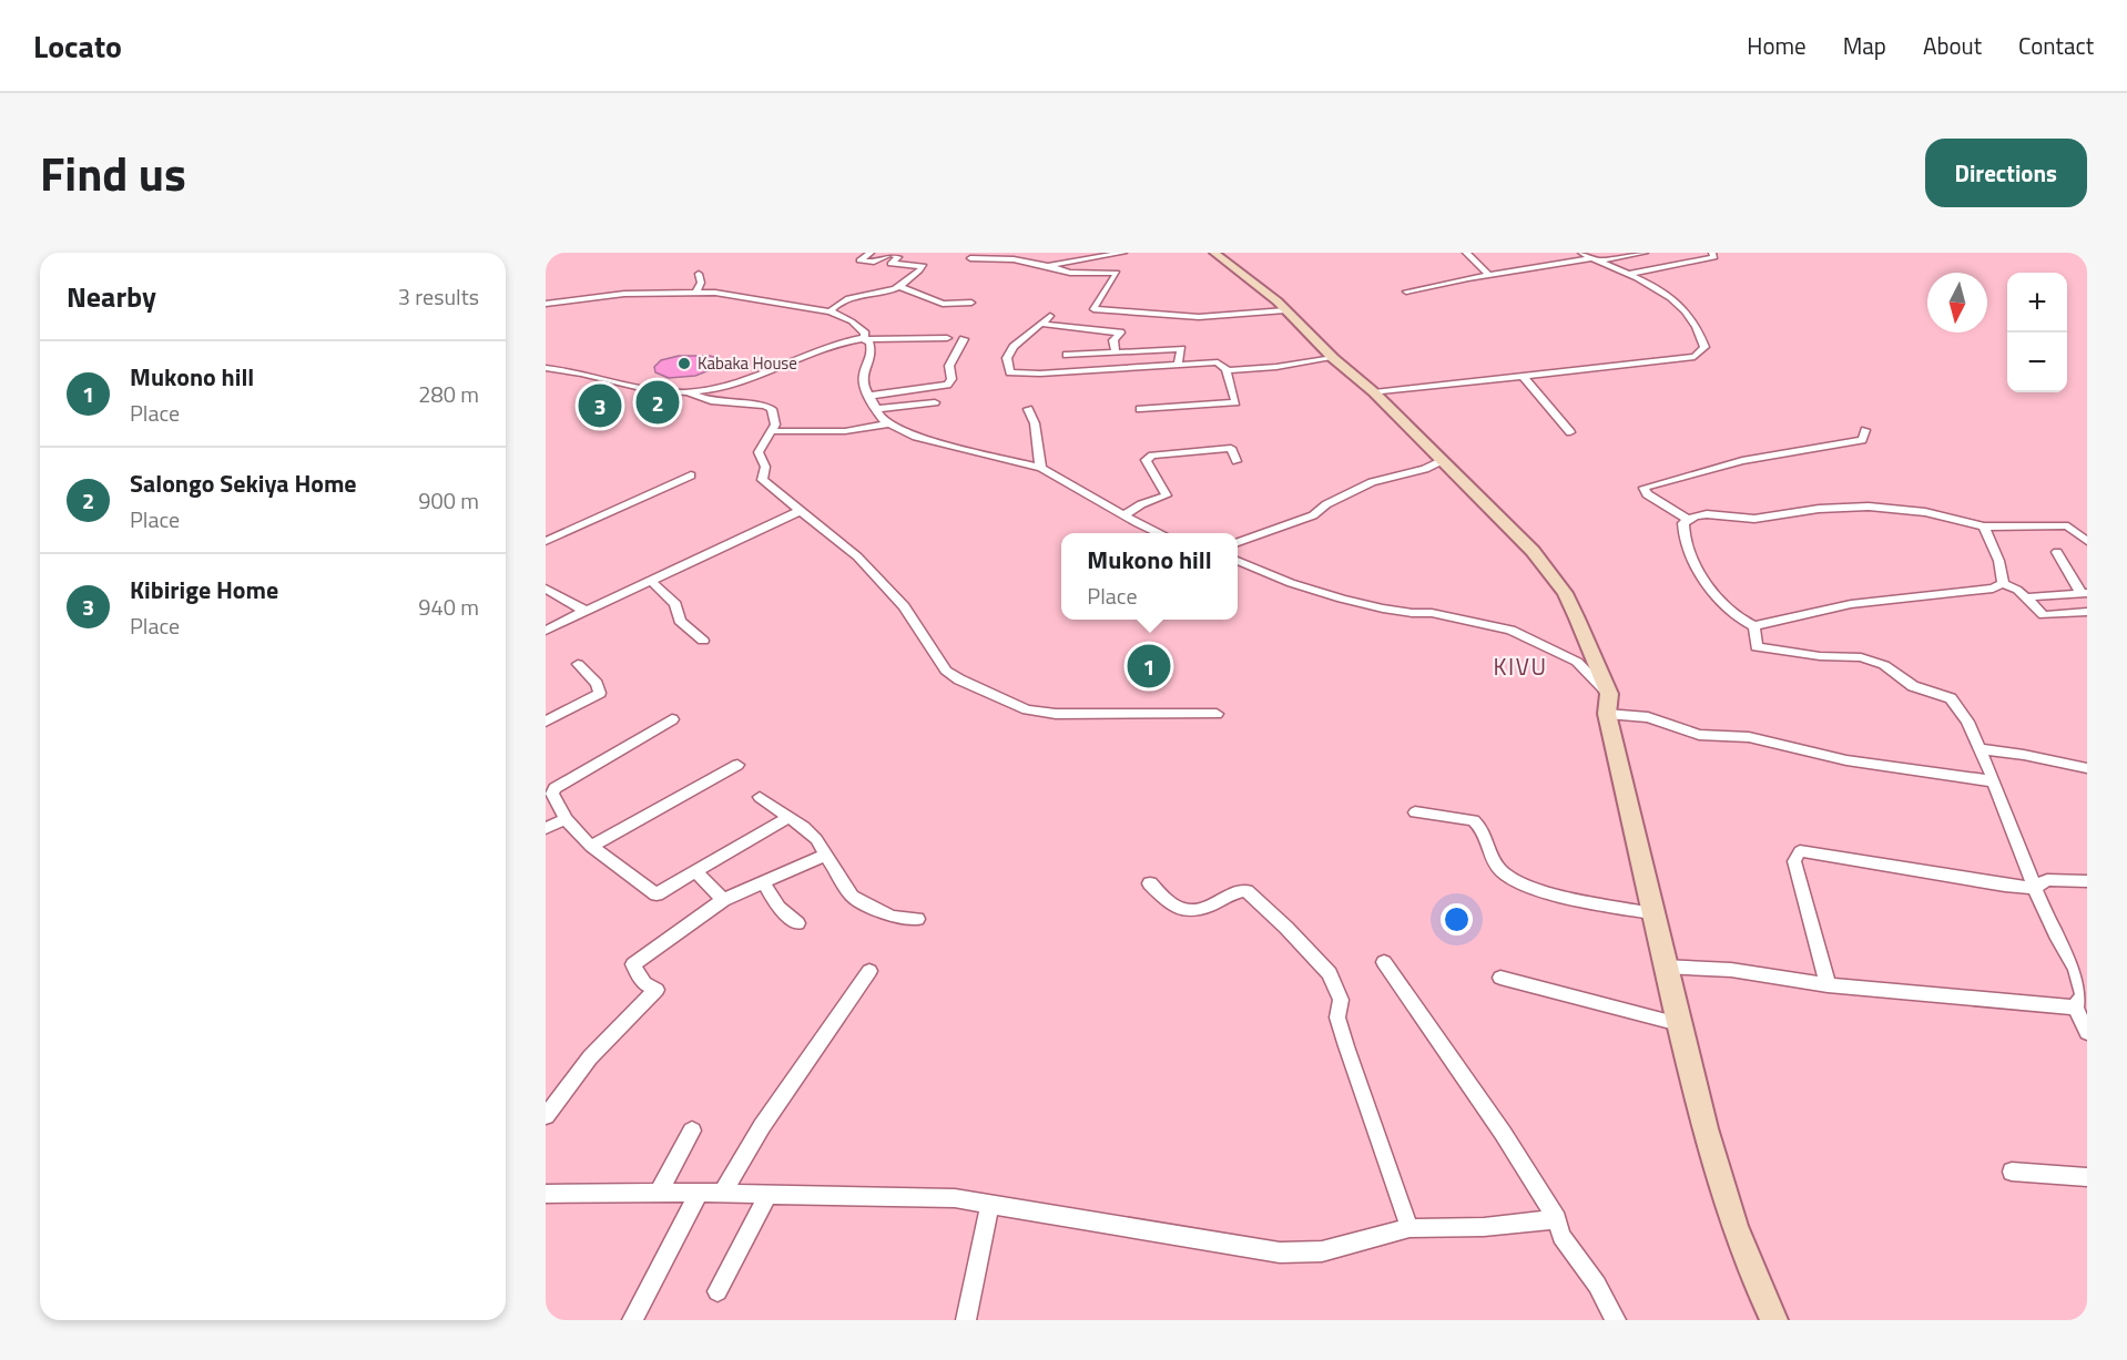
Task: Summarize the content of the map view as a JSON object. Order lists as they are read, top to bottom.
{
  "districts": ["KIVU"],
  "places": ["Kabaka House"],
  "north": "bottom",
  "page": {
    "header": "Locato",
    "nav": [
      "Home",
      "Map",
      "About",
      "Contact"
    ],
    "title": "Find us",
    "buttons": "Directions",
    "heading": ["Nearby", "3 results"],
    "map_buttons": ["+", "−"],
    "list": [
      {
        "mark": "1",
        "name": "Mukono hill",
        "note": "Place",
        "value": "280 m"
      },
      {
        "mark": "2",
        "name": "Salongo Sekiya Home",
        "note": "Place",
        "value": "900 m"
      },
      {
        "mark": "3",
        "name": "Kibirige Home",
        "note": "Place",
        "value": "940 m"
      }
    ],
    "pins": ["2", "3", "1"],
    "popup": ["Mukono hill", "Place"]
  }
}
